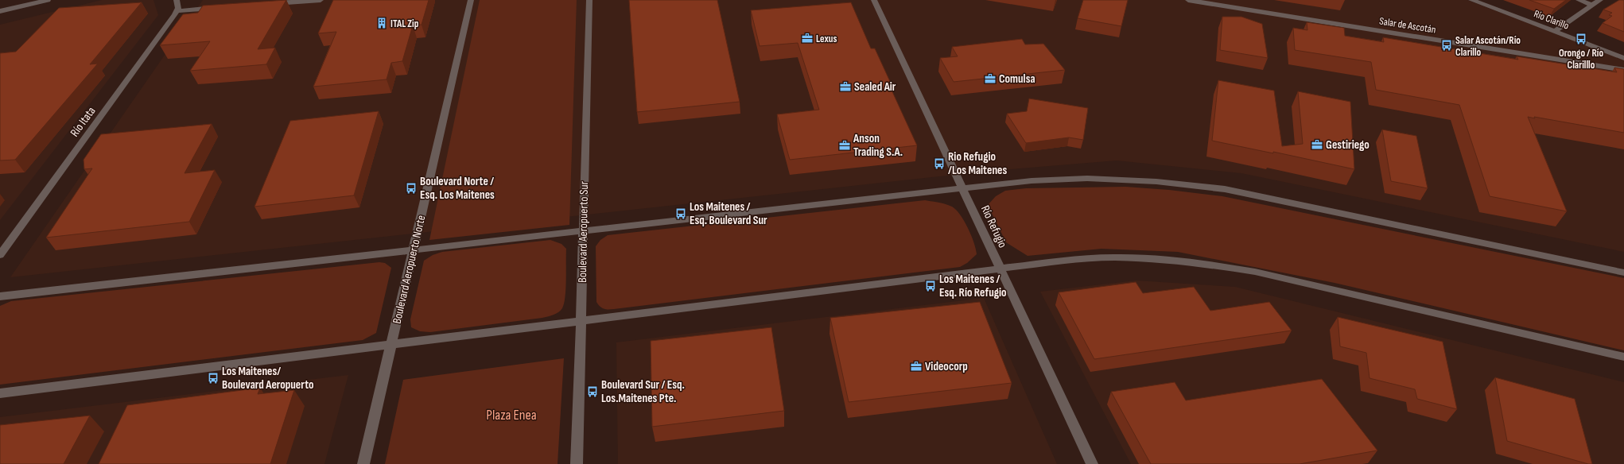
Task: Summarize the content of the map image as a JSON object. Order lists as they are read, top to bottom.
{
  "streets": {
    "street": [
      "Río Clarillo",
      "Salar de Ascotán",
      "Río Itata",
      "Río Refugio",
      "Boulevard Aeropuerto Sur",
      "Boulevard Aeropuerto Norte"
    ]
  },
  "parks": ["Plaza Enea"],
  "places": {
    "building": ["ITAL Zip"],
    "office": [
      "Lexus",
      "Comulsa",
      "Sealed Air",
      "Gestiriego",
      "Anson Trading S.A.",
      "Videocorp"
    ],
    "bus stop": [
      "Orongo / Río Clarilllo",
      "Salar Ascotán/Río Clarillo",
      "Rio Refugio /Los Maitenes",
      "Boulevard Norte / Esq. Los Maitenes",
      "Los Maitenes / Esq. Boulevard Sur",
      "Los Maitenes / Esq. Río Refugio",
      "Los Maitenes/ Boulevard Aeropuerto",
      "Boulevard Sur / Esq. Los.Maitenes Pte."
    ]
  }
}
